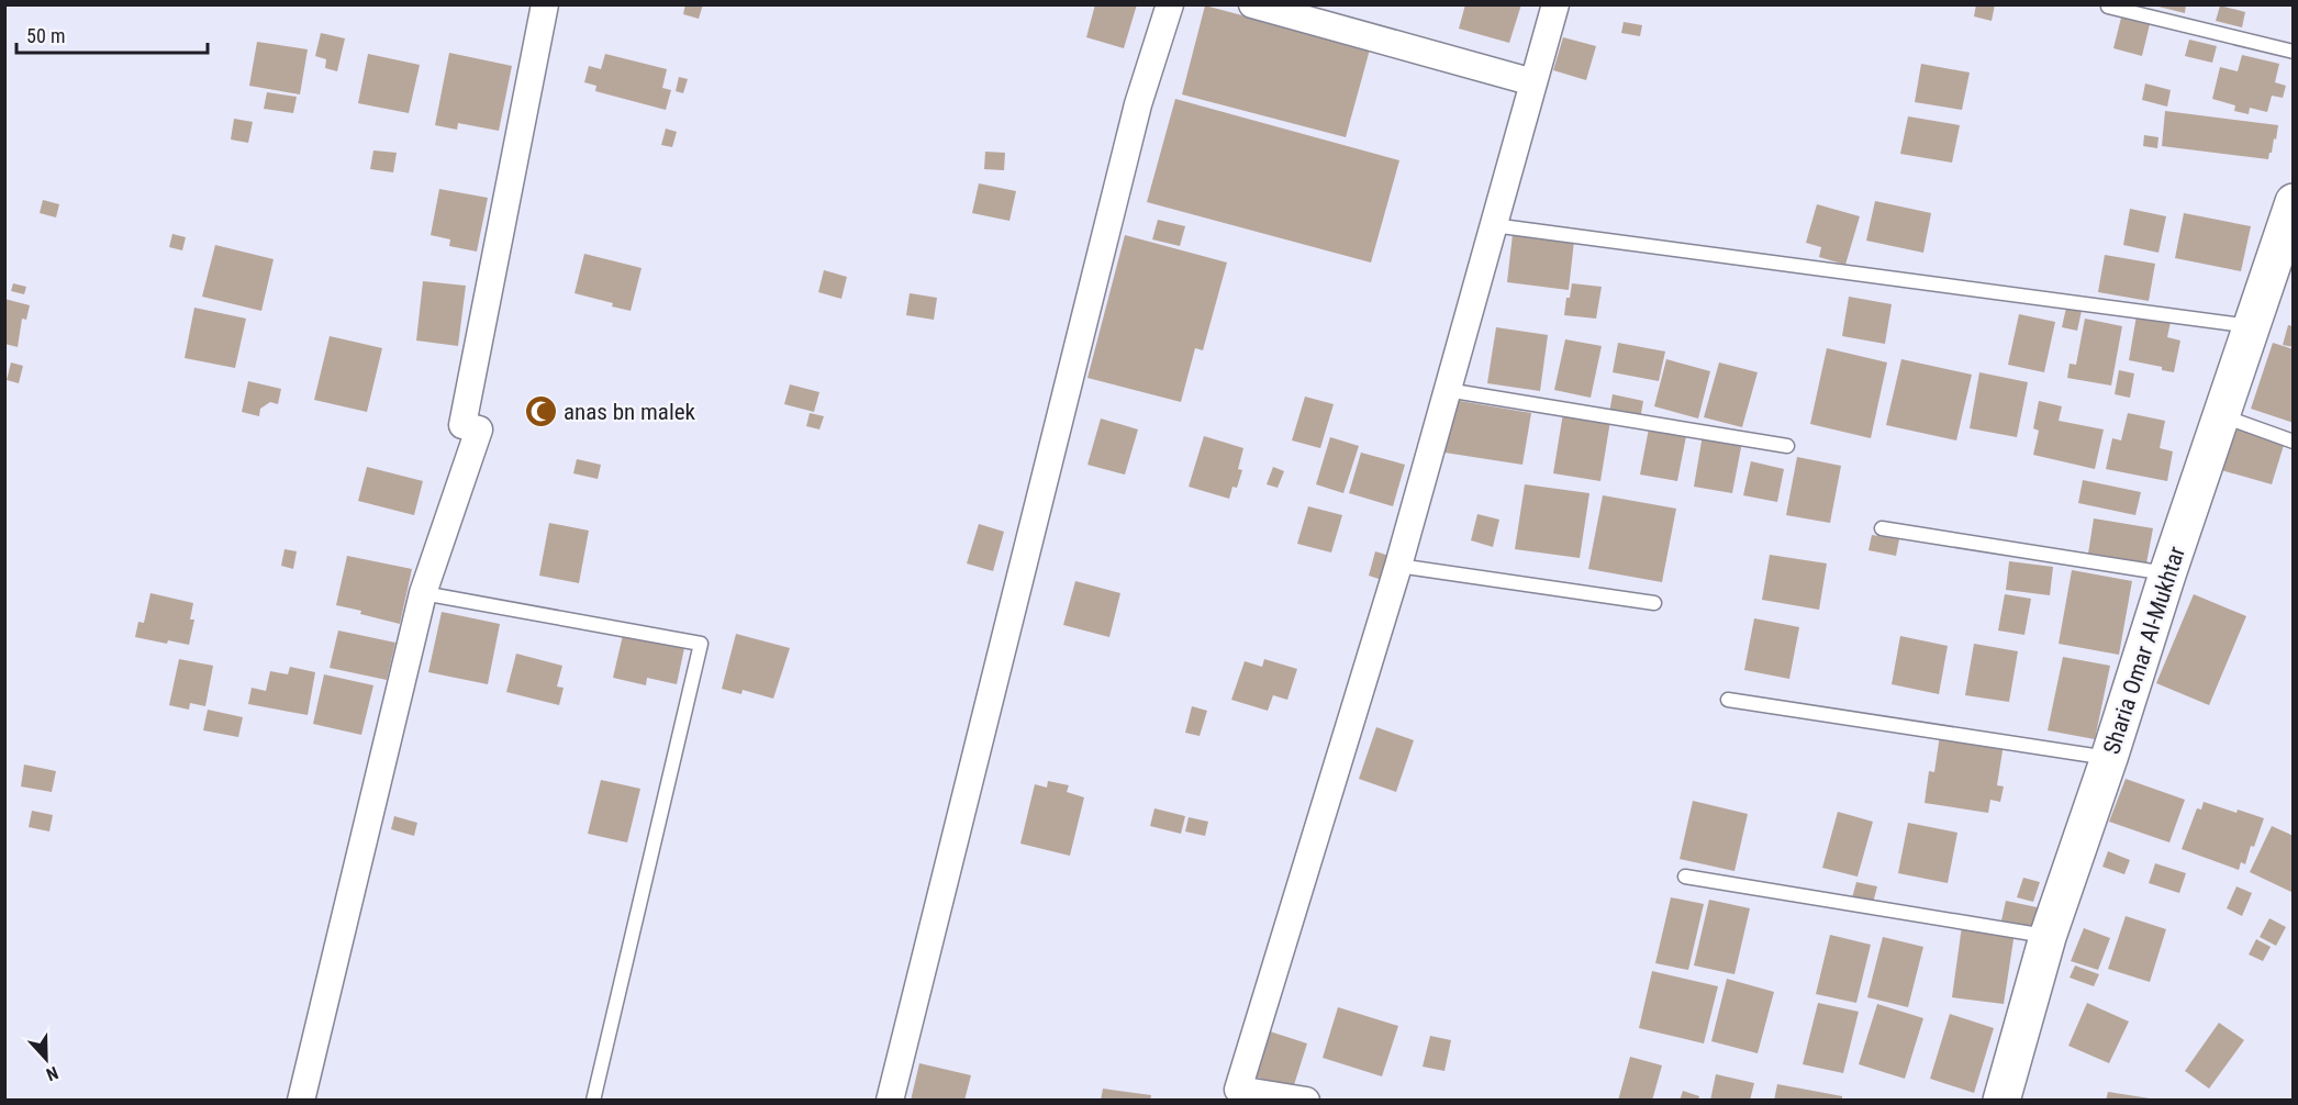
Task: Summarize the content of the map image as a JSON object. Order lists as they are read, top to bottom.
{
  "streets": {
    "street": ["Sharia Omar Al-Mukhtar"]
  },
  "places": {
    "mosque": ["anas bn malek"]
  },
  "scale_bar": "50 m",
  "north": "bottom"
}
